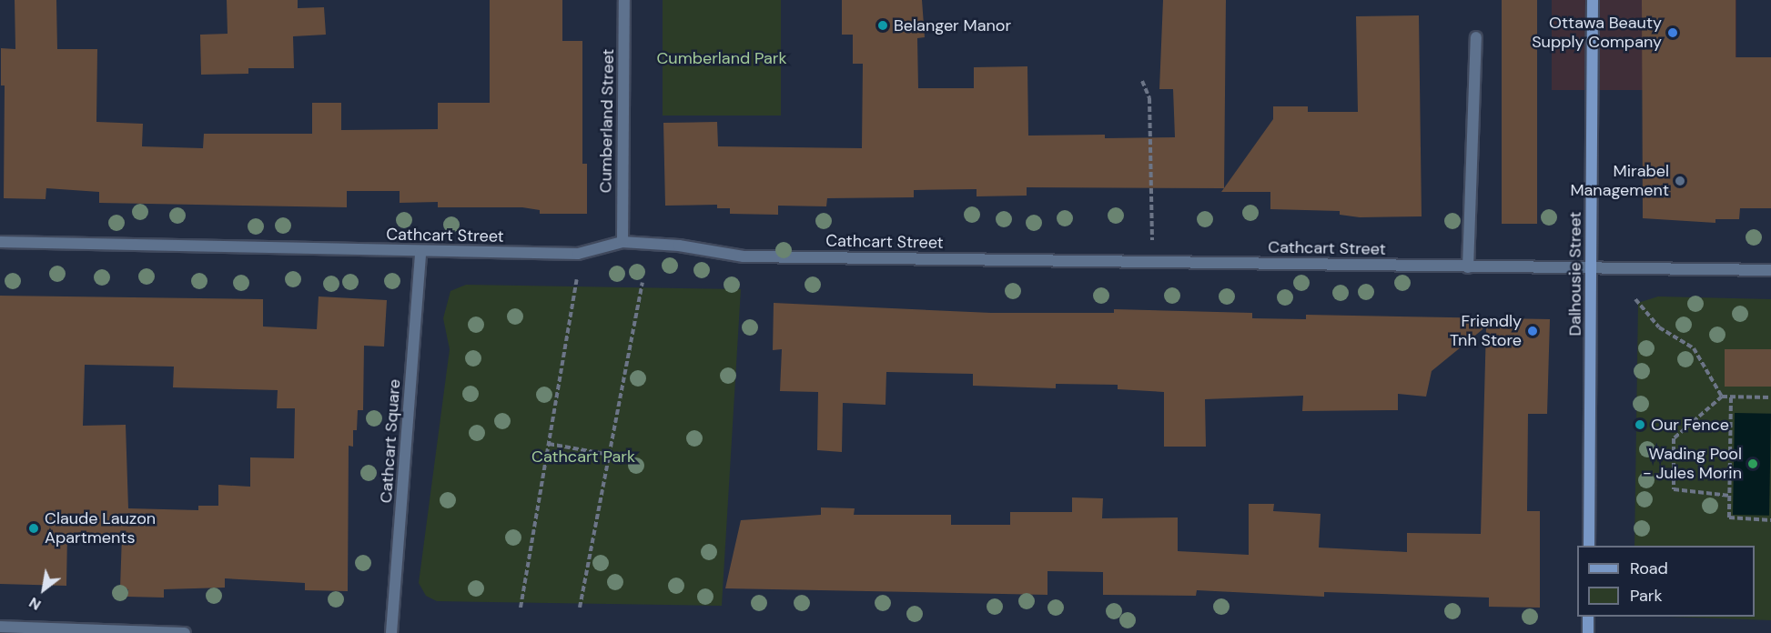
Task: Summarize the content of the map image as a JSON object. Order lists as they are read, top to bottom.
{
  "streets": {
    "street": [
      "Cumberland Street",
      "Cathcart Street",
      "Dalhousie Street",
      "Cathcart Square"
    ]
  },
  "crossings": [
    ["Cumberland Street", "Cathcart Street"],
    ["Cathcart Street", "Dalhousie Street"],
    ["Cathcart Street", "Cathcart Square"]
  ],
  "parks": ["Cumberland Park", "Cathcart Park"],
  "places": [
    "Belanger Manor",
    "Ottawa Beauty Supply Company",
    "Mirabel Management",
    "Friendly Tnh Store",
    "Our Fence",
    "Wading Pool - Jules Morin",
    "Claude Lauzon Apartments"
  ],
  "legend": ["Road", "Park"],
  "north": "bottom left"
}
